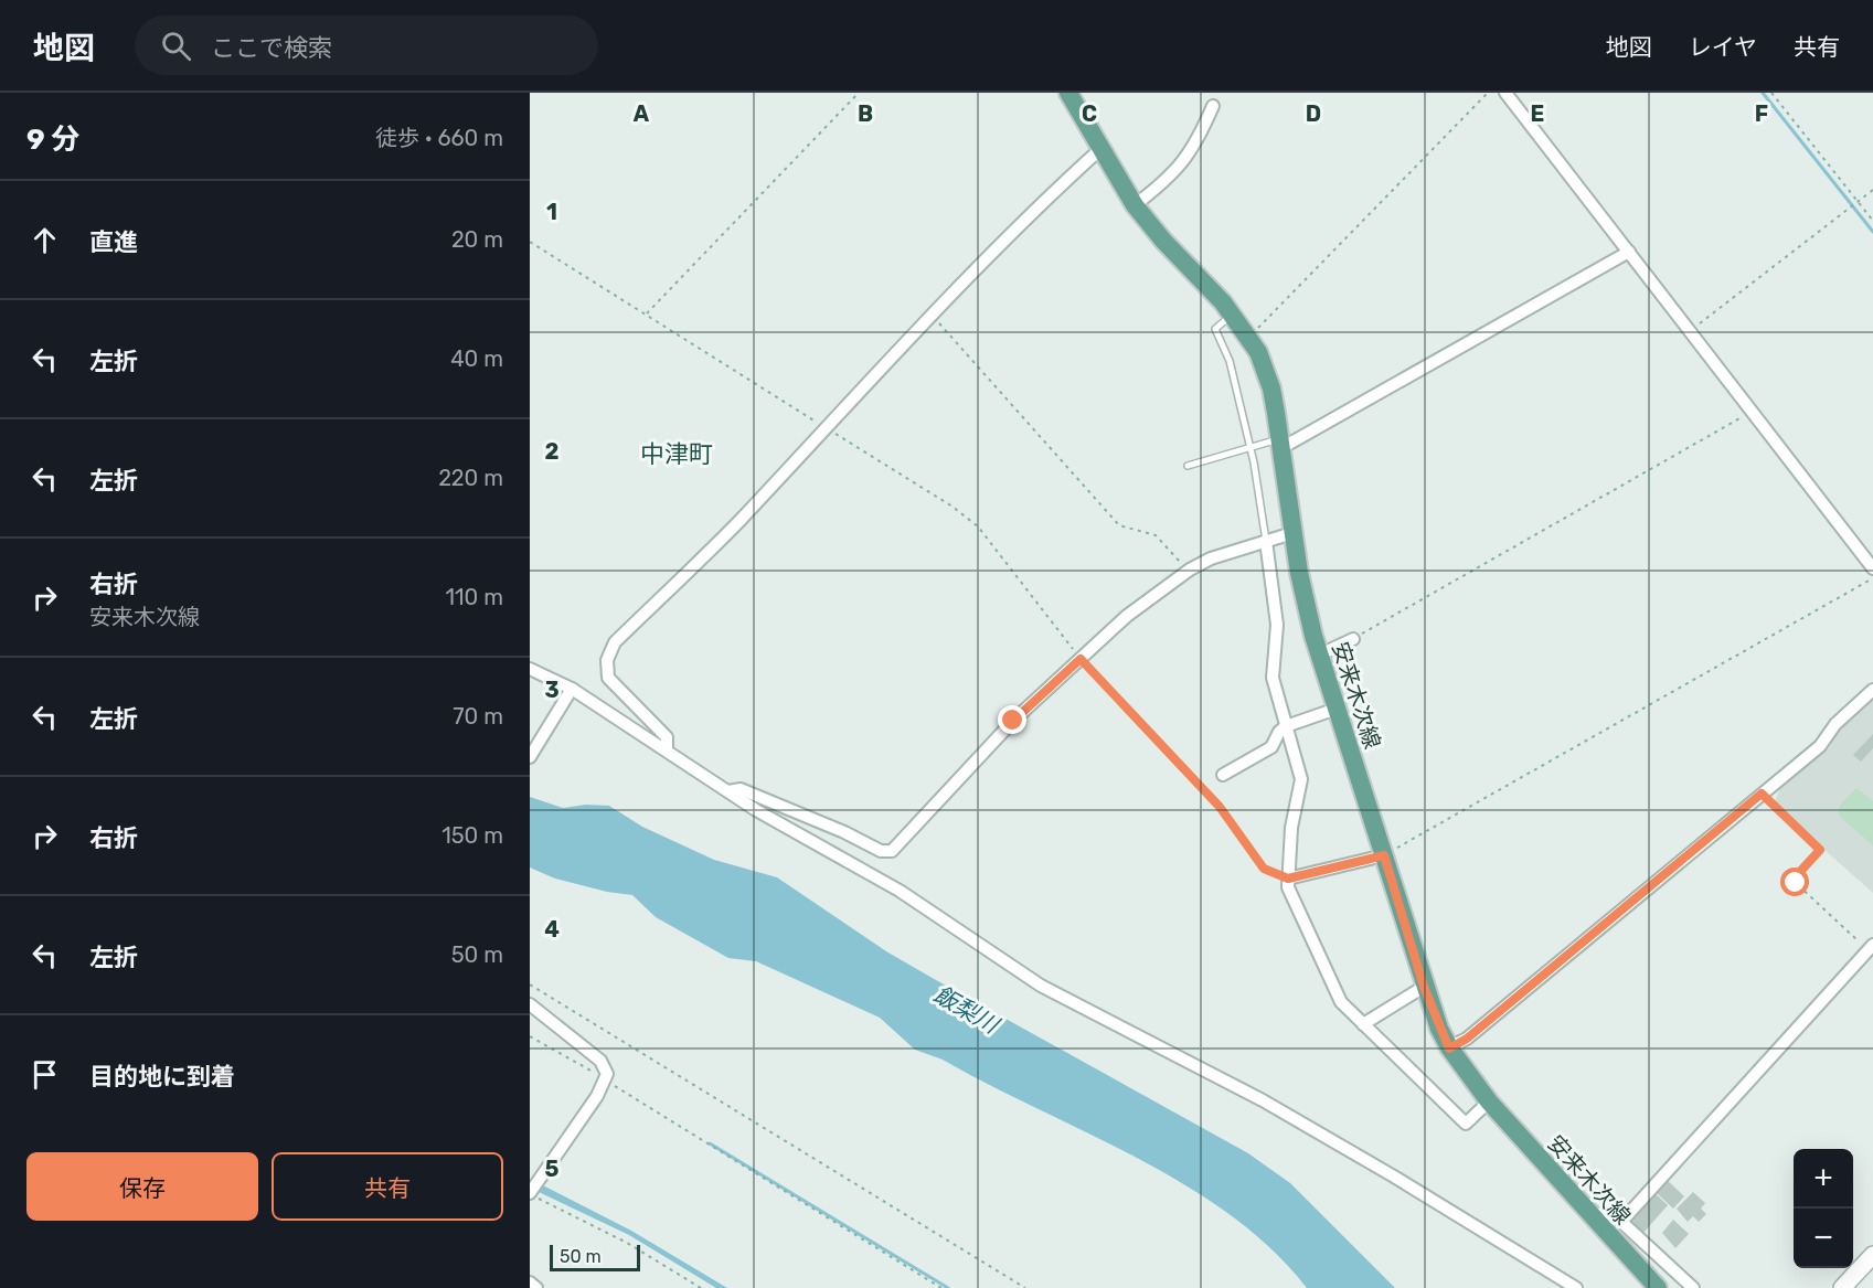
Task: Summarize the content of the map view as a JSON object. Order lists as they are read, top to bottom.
{
  "streets": {
    "main road": ["安来木次線"]
  },
  "districts": ["中津町"],
  "water": ["飯梨川"],
  "scale_bar": "50 m",
  "page": {
    "header": "地図",
    "search": "ここで検索",
    "nav": ["地図", "レイヤ", "共有"],
    "heading": ["9 分", "徒歩 · 660 m"],
    "list": [
      ["直進", "20 m"],
      ["左折", "40 m"],
      ["左折", "220 m"],
      ["右折", "安来木次線", "110 m"],
      ["左折", "70 m"],
      ["右折", "150 m"],
      ["左折", "50 m"],
      "目的地に到着"
    ],
    "buttons": ["保存", "共有"],
    "map_buttons": ["+", "−"],
    "scale": "50 m"
  },
  "grid": {
    "columns": [
      "A",
      "B",
      "C",
      "D",
      "E",
      "F"
    ],
    "rows": [
      "1",
      "2",
      "3",
      "4",
      "5"
    ]
  }
}
